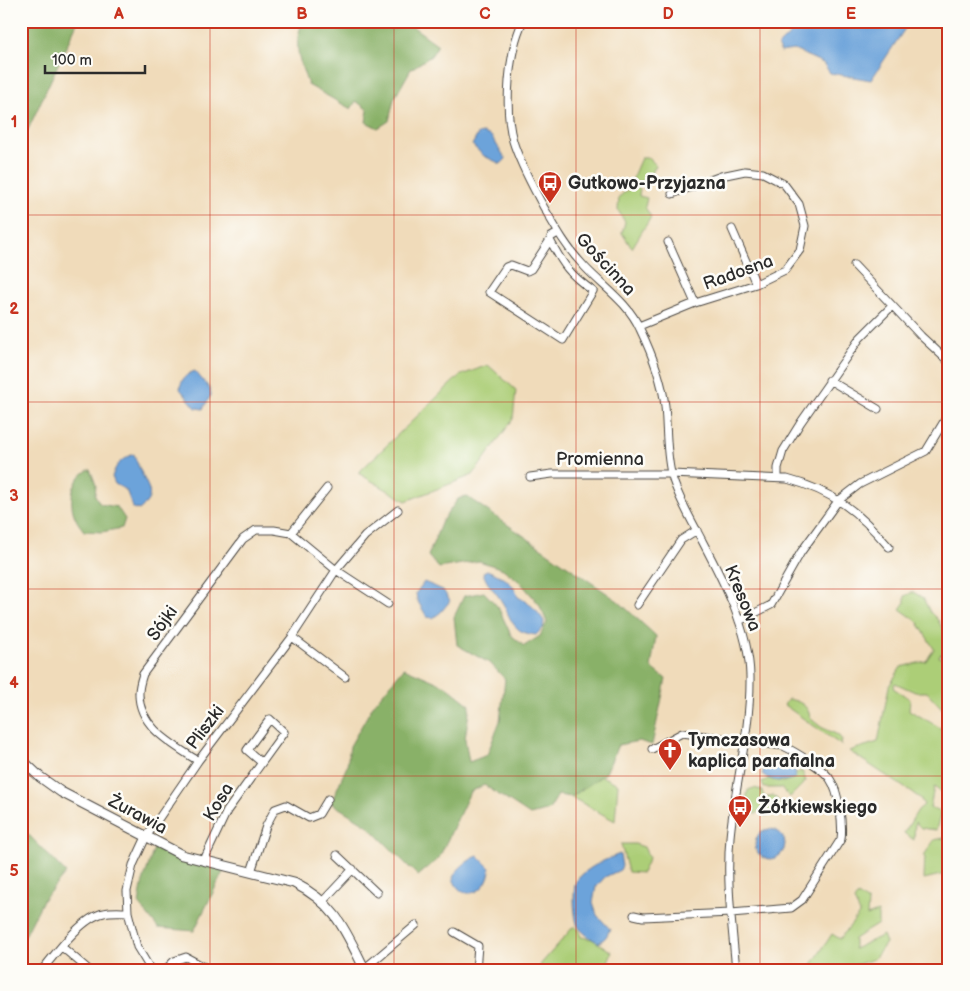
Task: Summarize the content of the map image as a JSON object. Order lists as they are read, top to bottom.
{
  "streets": {
    "street": [
      "Gościnna",
      "Radosna",
      "Promienna",
      "Kresowa",
      "Sójki",
      "Pliszki",
      "Kosa",
      "Żurawia"
    ]
  },
  "crossings": [
    ["Gościnna", "Radosna"],
    ["Gościnna", "Promienna"],
    ["Gościnna", "Kresowa"],
    ["Promienna", "Kresowa"],
    ["Sójki", "Pliszki"],
    ["Pliszki", "Żurawia"],
    ["Kosa", "Żurawia"]
  ],
  "places": {
    "bus stop": ["Gutkowo-Przyjazna", "Żółkiewskiego"],
    "church": ["Tymczasowa kaplica parafialna"]
  },
  "scale_bar": "100 m",
  "grid": {
    "columns": [
      "A",
      "B",
      "C",
      "D",
      "E"
    ],
    "rows": [
      "1",
      "2",
      "3",
      "4",
      "5"
    ]
  }
}
